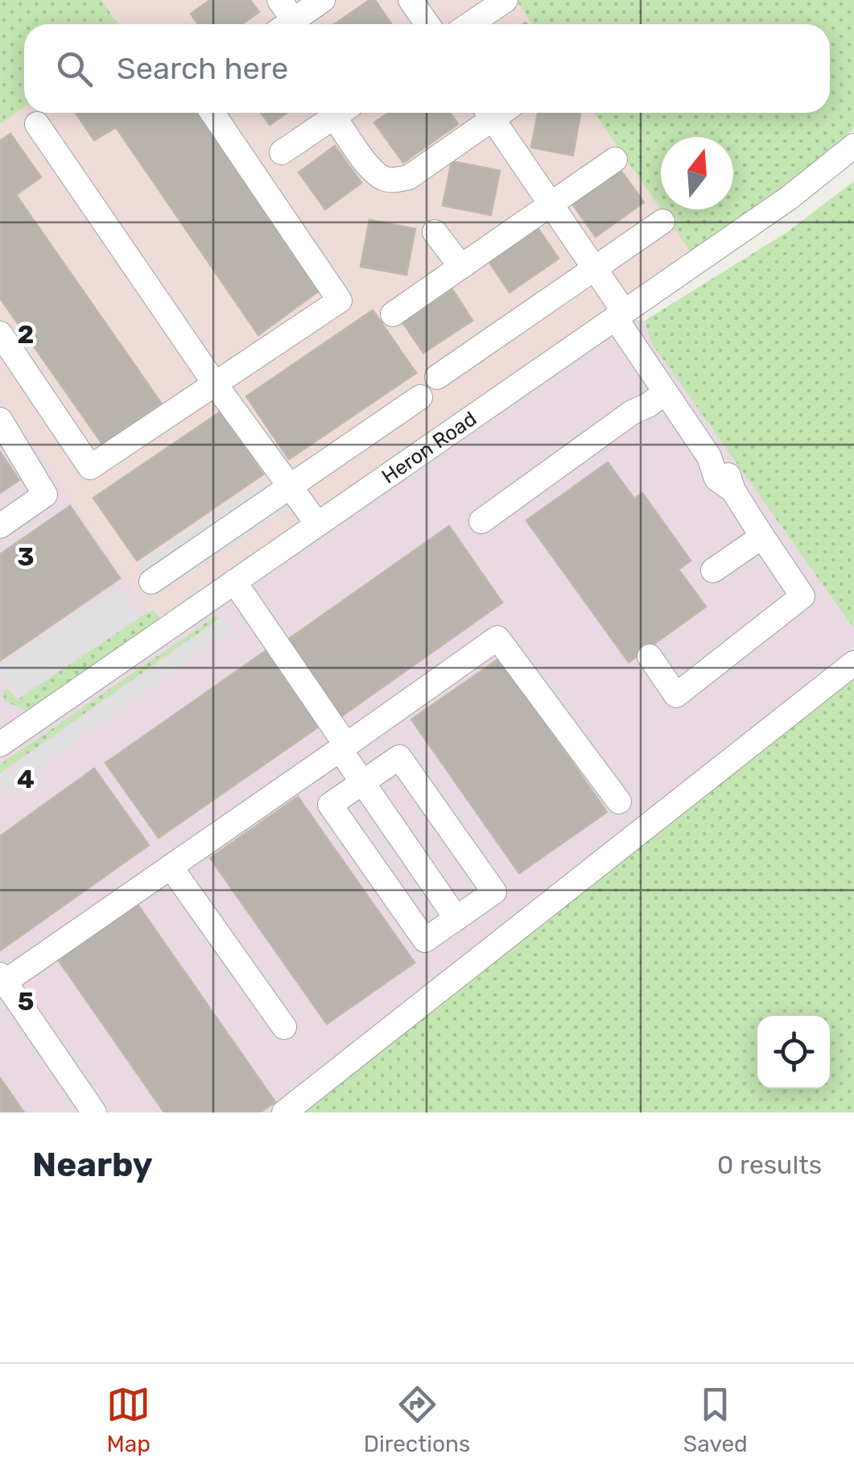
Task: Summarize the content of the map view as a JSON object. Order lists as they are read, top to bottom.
{
  "streets": {
    "street": ["Heron Road"]
  },
  "north": "top",
  "page": {
    "search": "Search here",
    "heading": ["Nearby", "0 results"],
    "nav": ["Map", "Directions", "Saved"]
  },
  "grid": {
    "rows": [
      "2",
      "3",
      "4",
      "5"
    ]
  }
}
